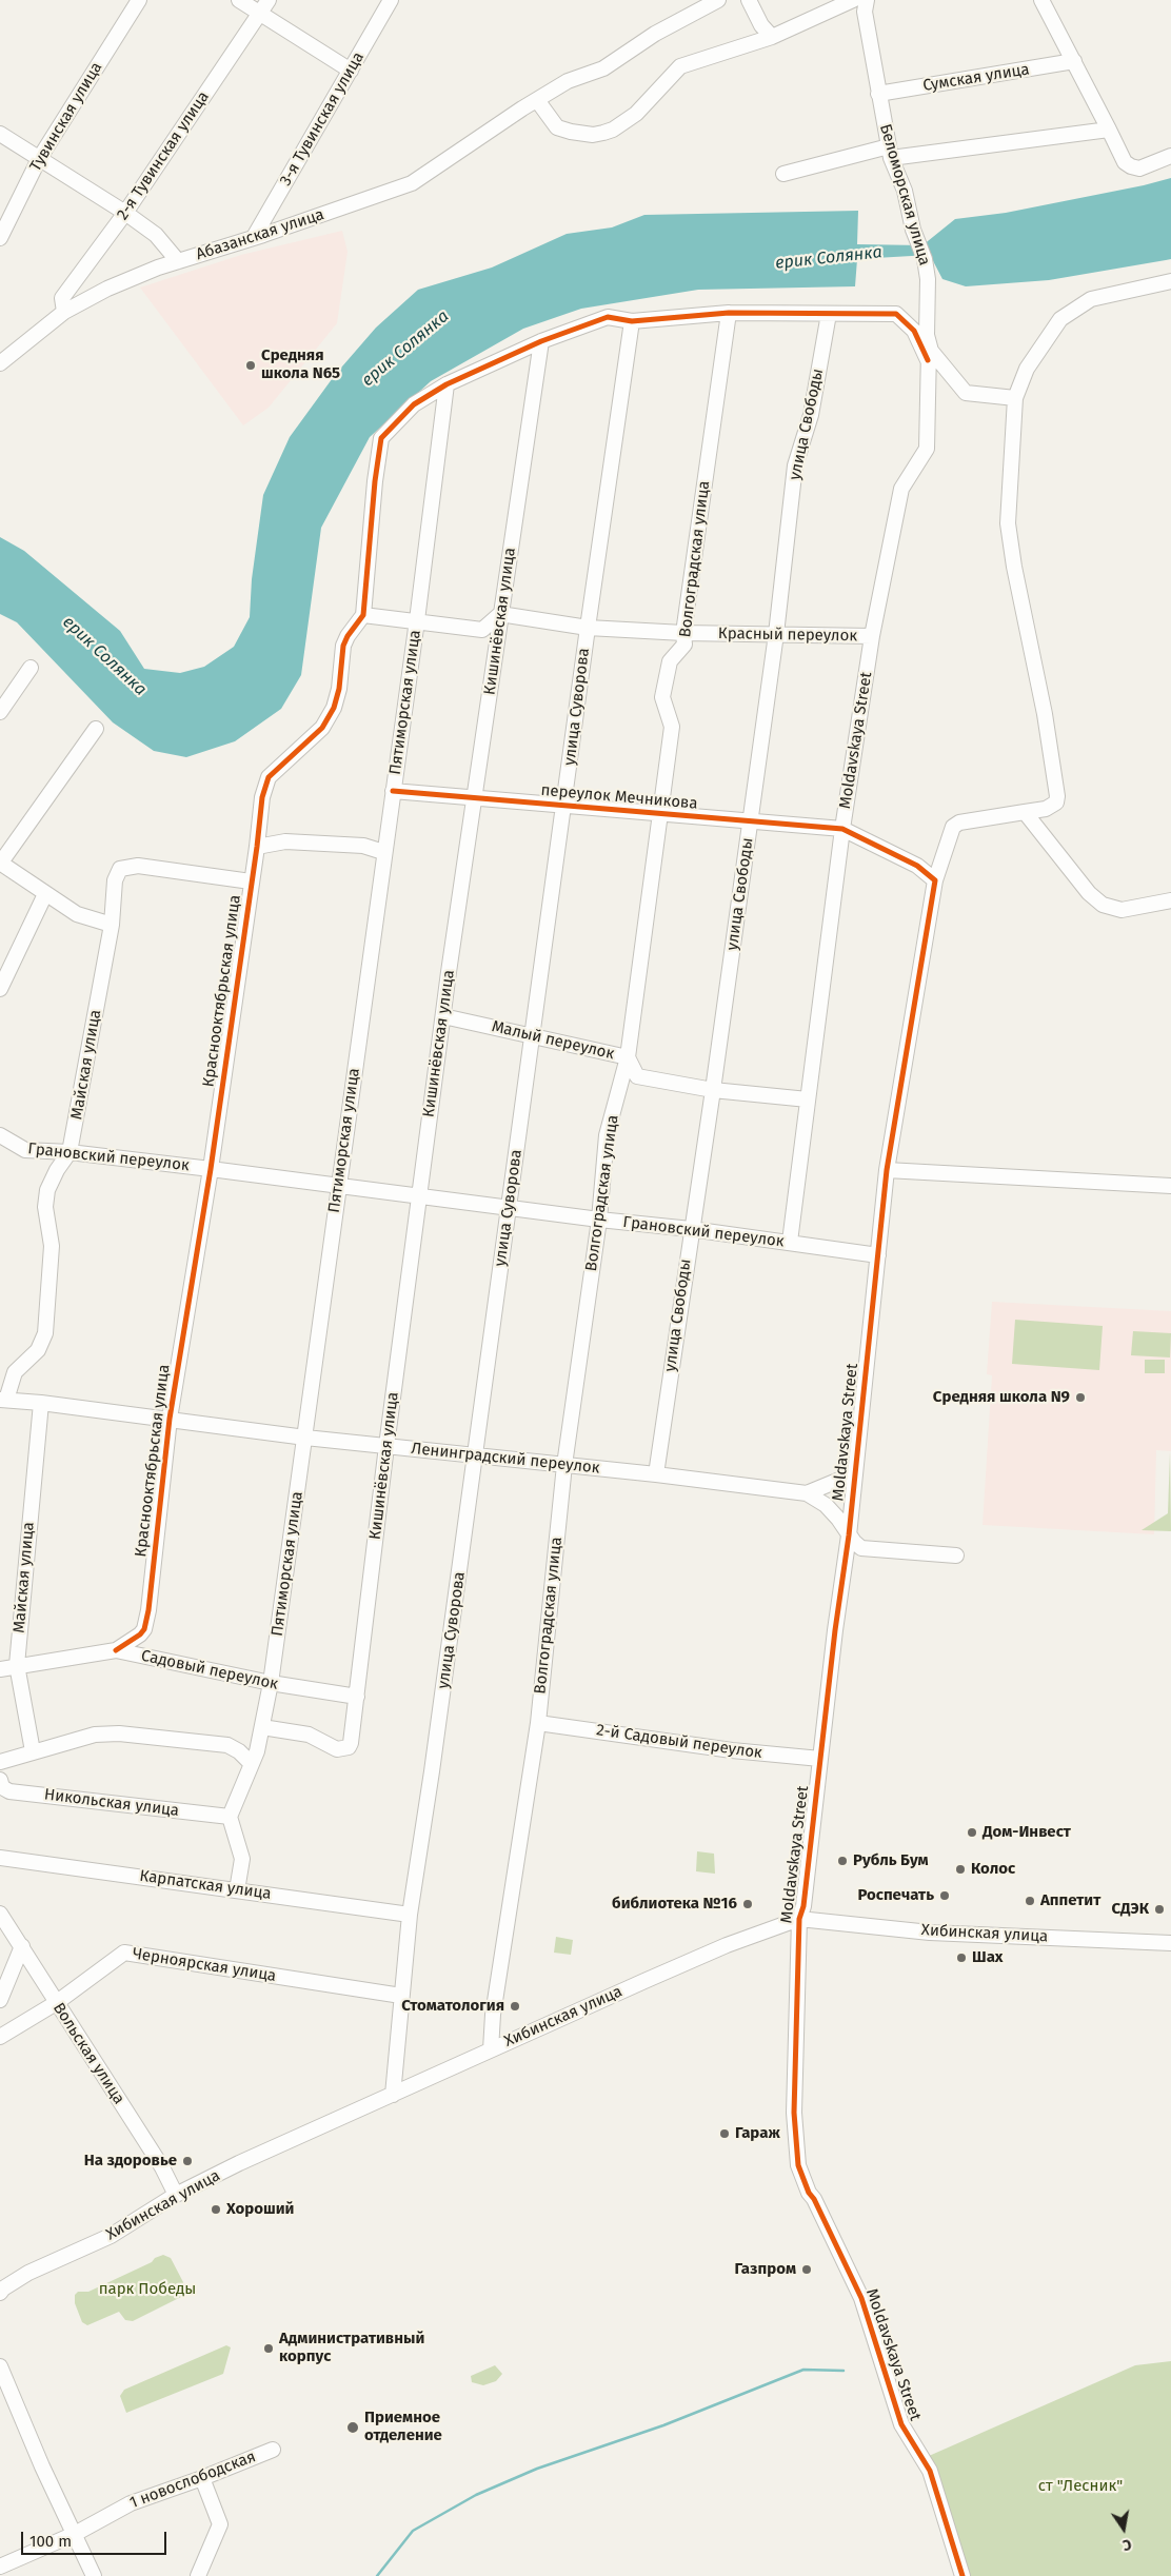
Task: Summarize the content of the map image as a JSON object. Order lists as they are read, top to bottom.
{
  "streets": {
    "street": [
      "Сумская улица",
      "Тувинская улица",
      "3-я Тувинская улица",
      "2-я Тувинская улица",
      "Беломорская улица",
      "Абазанская улица",
      "улица Свободы",
      "Волгоградская улица",
      "Кишинёвская улица",
      "Красный переулок",
      "Пятиморская улица",
      "улица Суворова",
      "Moldavskaya Street",
      "переулок Мечникова",
      "Краснооктябрьская улица",
      "Малый переулок",
      "Майская улица",
      "Грановский переулок",
      "Ленинградский переулок",
      "Садовый переулок",
      "2-й Садовый переулок",
      "Никольская улица",
      "Карпатская улица",
      "Хибинская улица",
      "Черноярская улица",
      "Вольская улица",
      "1 новослободская"
    ]
  },
  "crossings": [
    ["Сумская улица", "Беломорская улица"],
    ["3-я Тувинская улица", "Абазанская улица"],
    ["2-я Тувинская улица", "Абазанская улица"],
    ["Беломорская улица", "Moldavskaya Street"],
    ["улица Свободы", "Красный переулок"],
    ["улица Свободы", "переулок Мечникова"],
    ["улица Свободы", "Малый переулок"],
    ["улица Свободы", "Грановский переулок"],
    ["улица Свободы", "Ленинградский переулок"],
    ["Волгоградская улица", "Красный переулок"],
    ["Волгоградская улица", "переулок Мечникова"],
    ["Волгоградская улица", "Малый переулок"],
    ["Волгоградская улица", "Грановский переулок"],
    ["Волгоградская улица", "Ленинградский переулок"],
    ["Волгоградская улица", "2-й Садовый переулок"],
    ["Волгоградская улица", "Хибинская улица"],
    ["Кишинёвская улица", "Красный переулок"],
    ["Кишинёвская улица", "Пятиморская улица"],
    ["Кишинёвская улица", "переулок Мечникова"],
    ["Кишинёвская улица", "Малый переулок"],
    ["Кишинёвская улица", "Грановский переулок"],
    ["Кишинёвская улица", "Ленинградский переулок"],
    ["Кишинёвская улица", "Садовый переулок"],
    ["Красный переулок", "улица Суворова"],
    ["Красный переулок", "Moldavskaya Street"],
    ["Пятиморская улица", "переулок Мечникова"],
    ["Пятиморская улица", "Грановский переулок"],
    ["Пятиморская улица", "Ленинградский переулок"],
    ["Пятиморская улица", "Садовый переулок"],
    ["Пятиморская улица", "Никольская улица"],
    ["улица Суворова", "переулок Мечникова"],
    ["улица Суворова", "Малый переулок"],
    ["улица Суворова", "Грановский переулок"],
    ["улица Суворова", "Ленинградский переулок"],
    ["улица Суворова", "Карпатская улица"],
    ["улица Суворова", "Хибинская улица"],
    ["улица Суворова", "Черноярская улица"],
    ["Moldavskaya Street", "переулок Мечникова"],
    ["Moldavskaya Street", "Малый переулок"],
    ["Moldavskaya Street", "Грановский переулок"],
    ["Moldavskaya Street", "Ленинградский переулок"],
    ["Moldavskaya Street", "2-й Садовый переулок"],
    ["Moldavskaya Street", "Хибинская улица"],
    ["Краснооктябрьская улица", "Майская улица"],
    ["Краснооктябрьская улица", "Грановский переулок"],
    ["Краснооктябрьская улица", "Ленинградский переулок"],
    ["Краснооктябрьская улица", "Садовый переулок"],
    ["Майская улица", "Грановский переулок"],
    ["Майская улица", "Ленинградский переулок"],
    ["Майская улица", "Садовый переулок"],
    ["Хибинская улица", "Вольская улица"],
    ["Черноярская улица", "Вольская улица"]
  ],
  "water": ["ерик Солянка"],
  "parks": ["парк Победы", "ст \"Лесник\""],
  "places": [
    "Средняя школа N65",
    "Средняя школа N9",
    "Дом-Инвест",
    "Рубль Бум",
    "Колос",
    "Роспечать",
    "Аппетит",
    "библиотека №16",
    "СДЭК",
    "Шах",
    "Стоматология",
    "Гараж",
    "На здоровье",
    "Хороший",
    "Газпром",
    "Административный корпус",
    "Приемное отделение"
  ],
  "scale_bar": "100 m",
  "north": "bottom"
}
